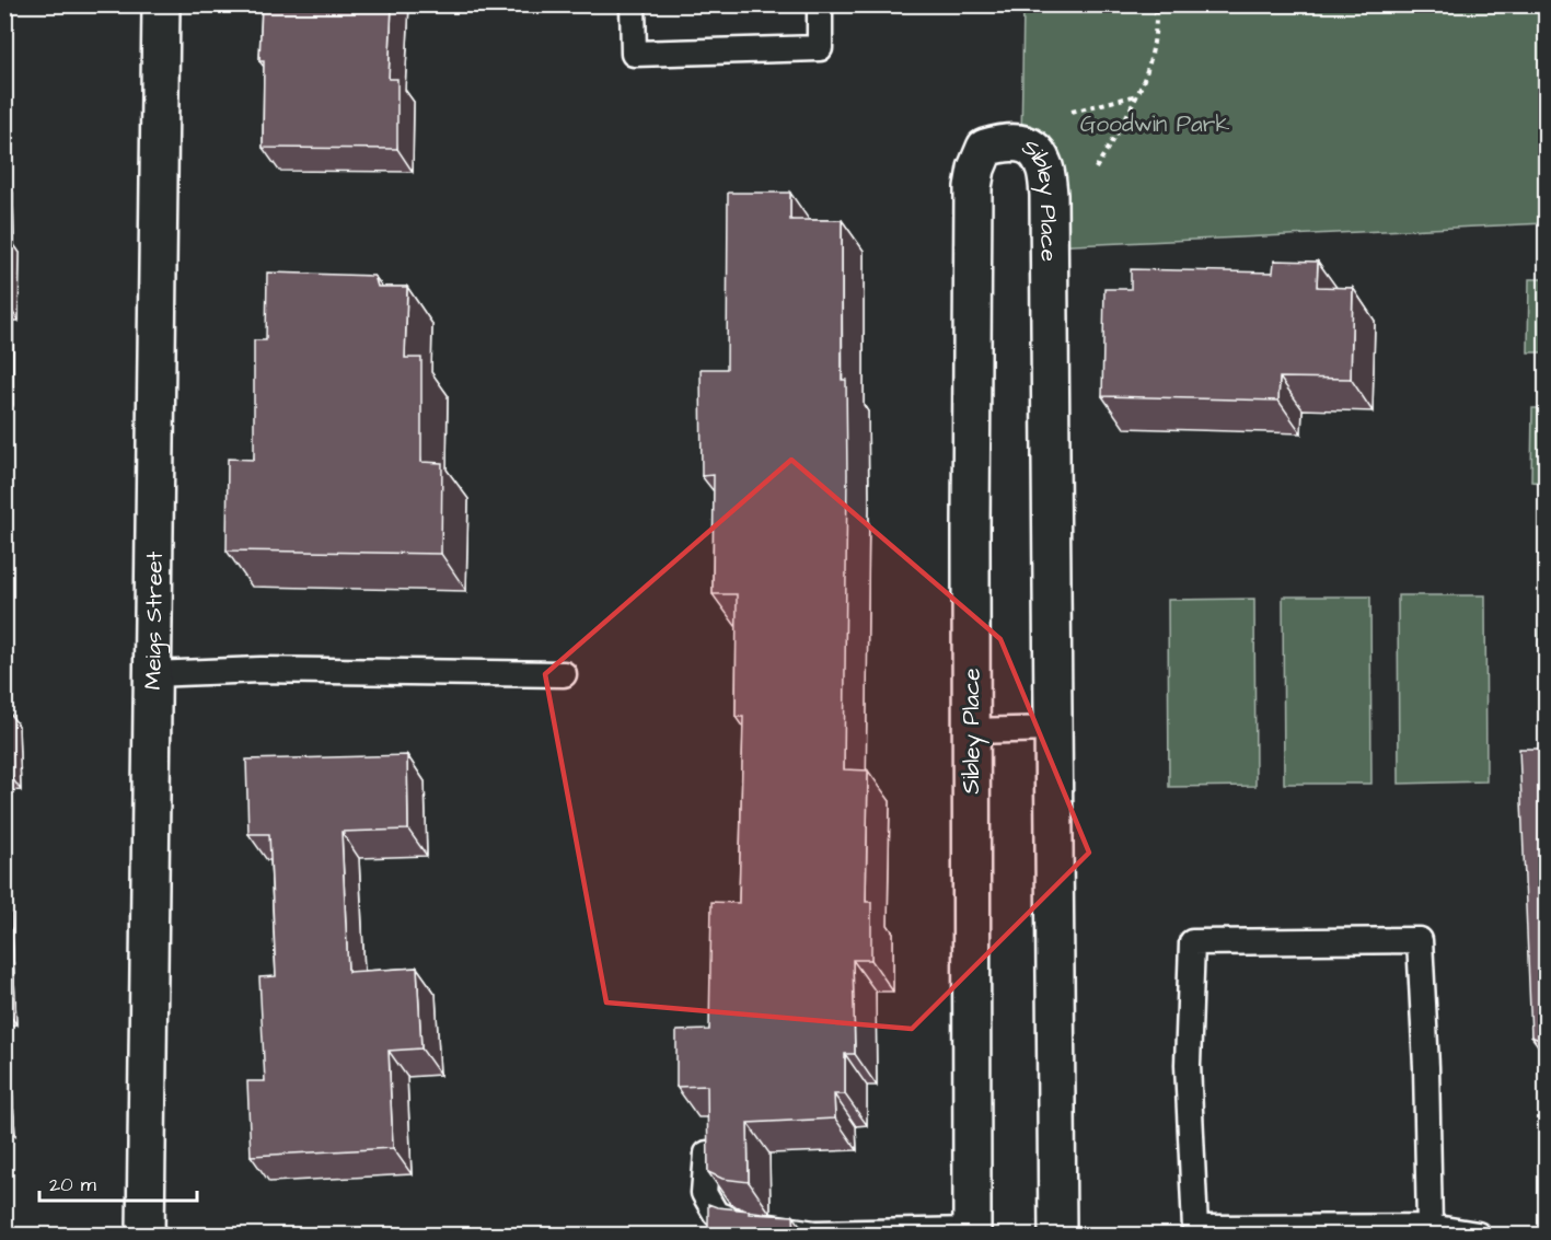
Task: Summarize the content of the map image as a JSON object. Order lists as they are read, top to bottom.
{
  "streets": {
    "street": ["Sibley Place", "Meigs Street"]
  },
  "parks": ["Goodwin Park"],
  "scale_bar": "20 m"
}
